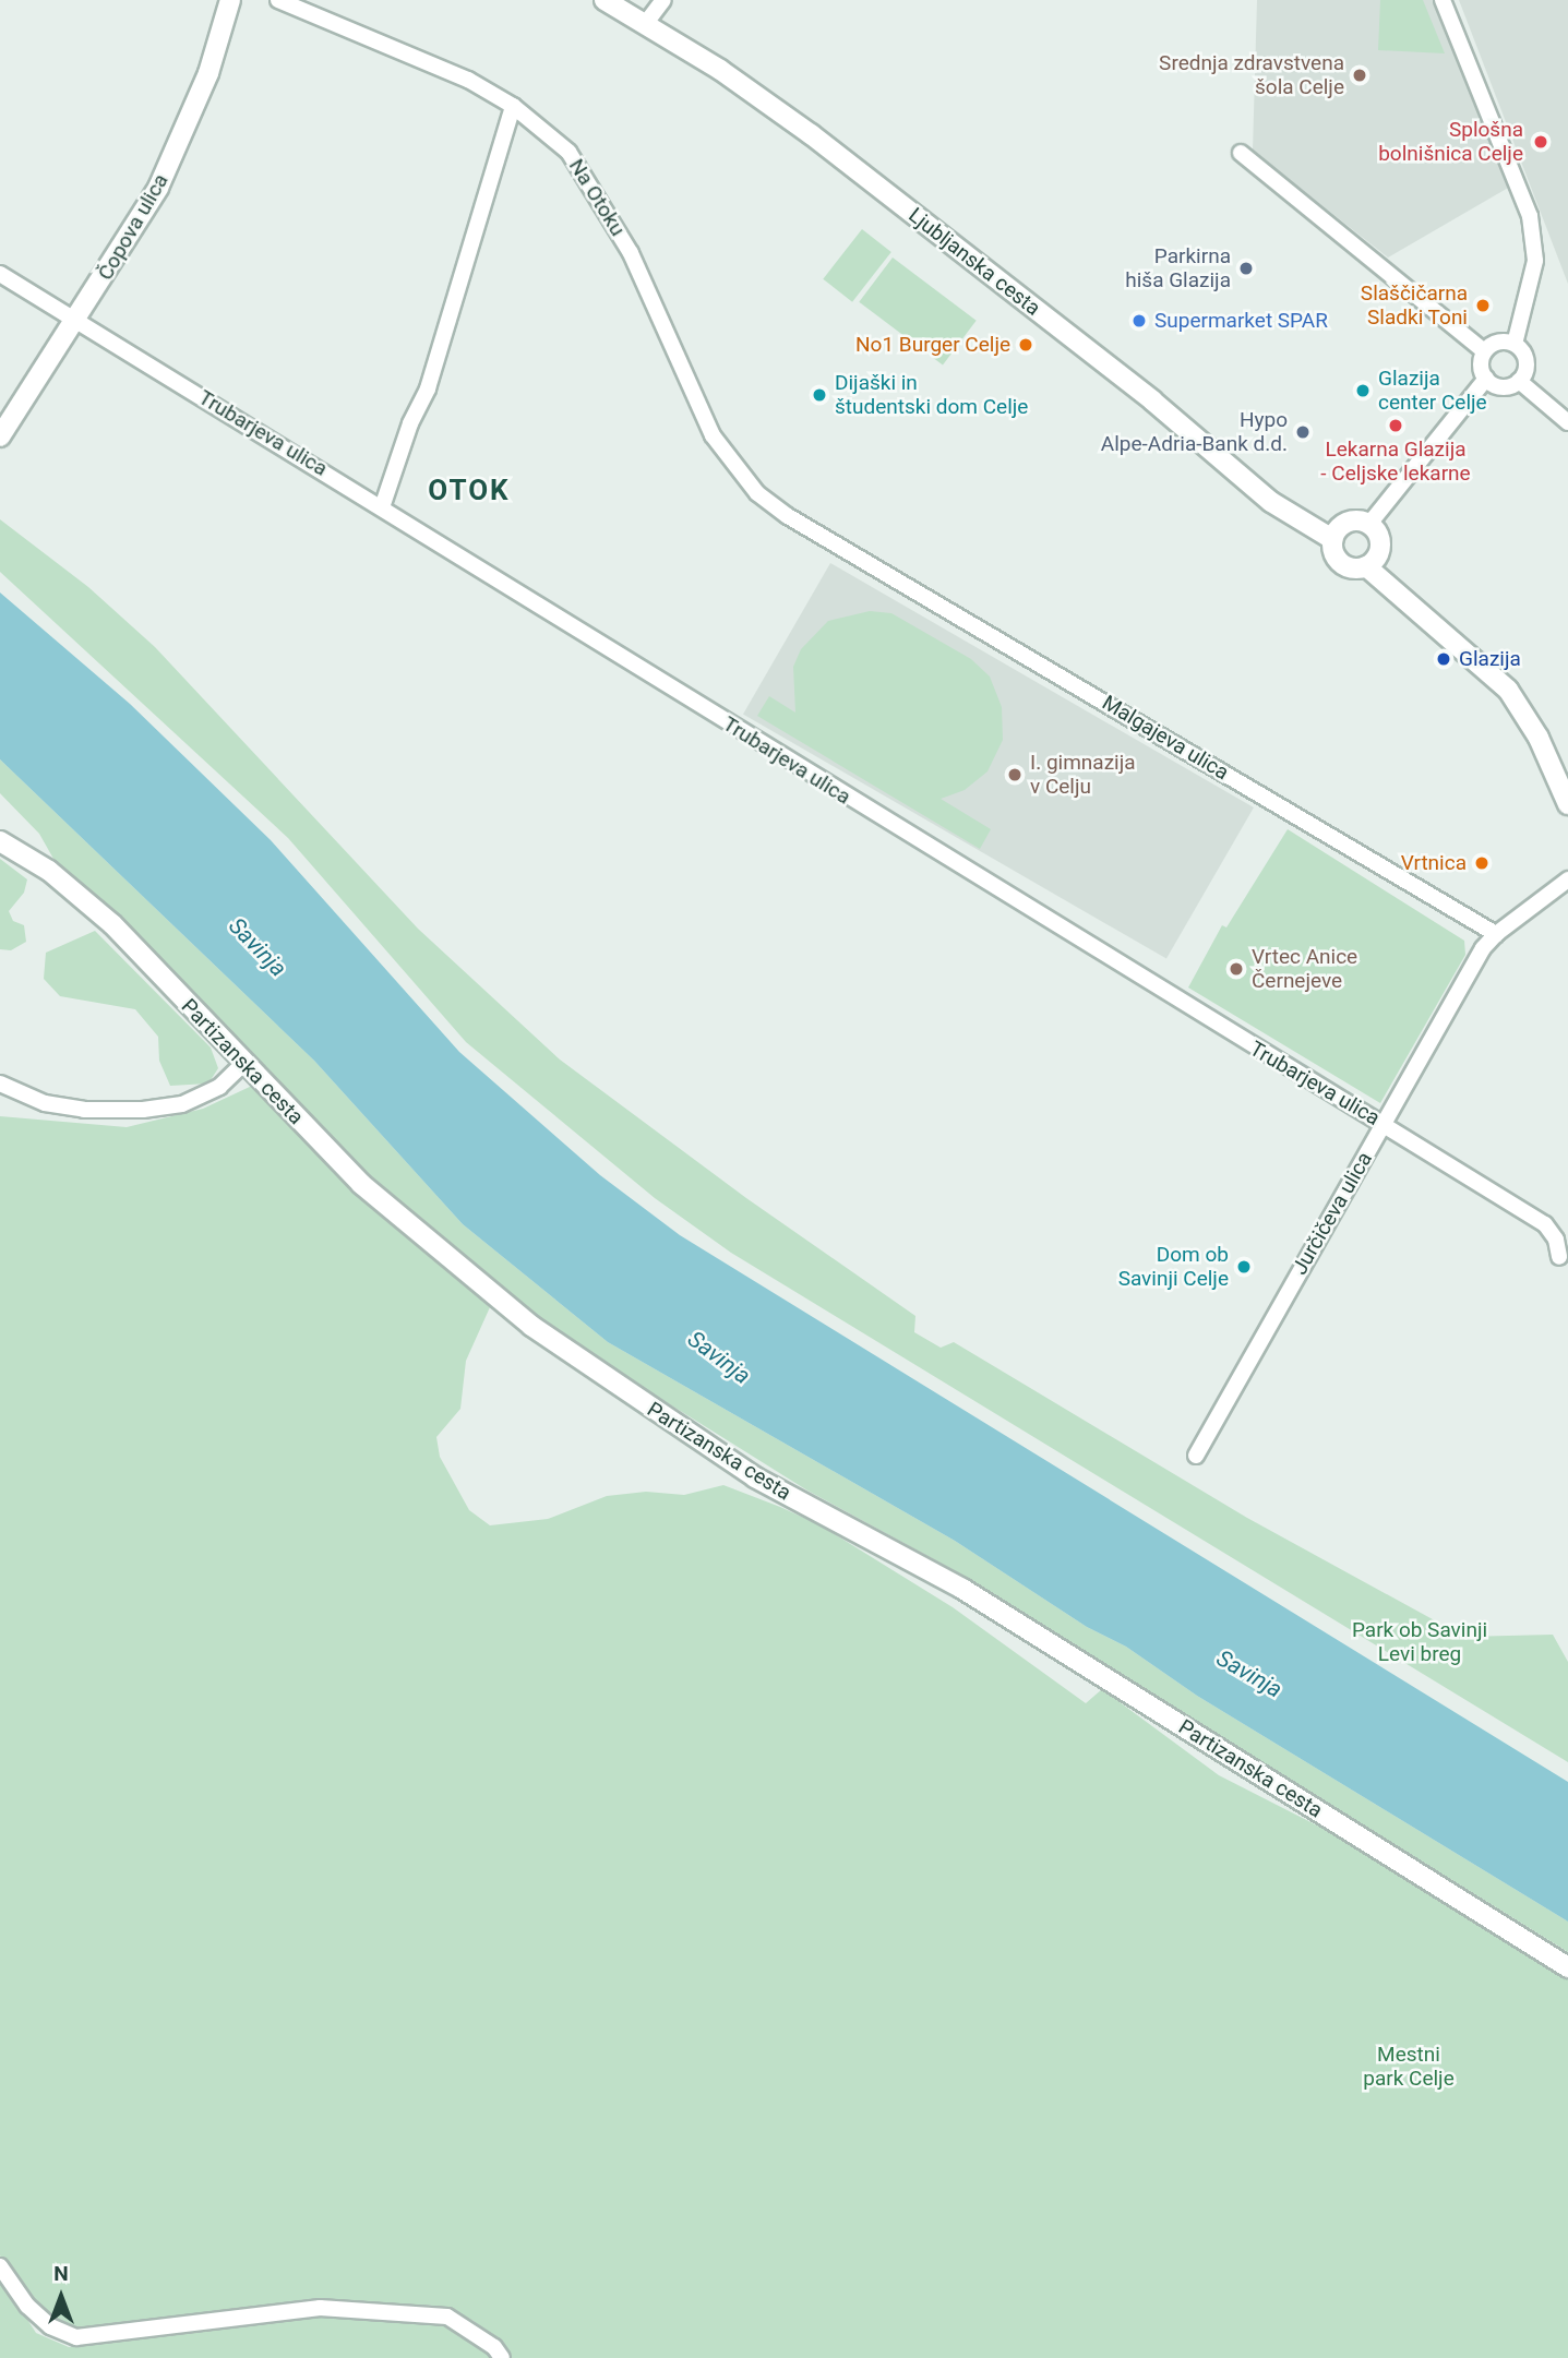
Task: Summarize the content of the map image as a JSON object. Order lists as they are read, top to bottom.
{
  "streets": {
    "street": [
      "Na Otoku",
      "Čopova ulica",
      "Ljubljanska cesta",
      "Trubarjeva ulica",
      "Malgajeva ulica",
      "Partizanska cesta",
      "Jurčičeva ulica"
    ]
  },
  "crossings": [
    ["Na Otoku", "Malgajeva ulica"],
    ["Čopova ulica", "Trubarjeva ulica"],
    ["Trubarjeva ulica", "Jurčičeva ulica"],
    ["Malgajeva ulica", "Jurčičeva ulica"]
  ],
  "districts": ["OTOK"],
  "water": ["Savinja"],
  "parks": ["Park ob Savinji Levi breg", "Mestni park Celje"],
  "places": [
    "Srednja zdravstvena šola Celje",
    "Splošna bolnišnica Celje",
    "Parkirna hiša Glazija",
    "Slaščičarna Sladki Toni",
    "Supermarket SPAR",
    "No1 Burger Celje",
    "Glazija center Celje",
    "Dijaški in študentski dom Celje",
    "Lekarna Glazija - Celjske lekarne",
    "Hypo Alpe-Adria-Bank d.d.",
    "Glazija",
    "I. gimnazija v Celju",
    "Vrtnica",
    "Vrtec Anice Černejeve",
    "Dom ob Savinji Celje"
  ],
  "north": "top"
}
